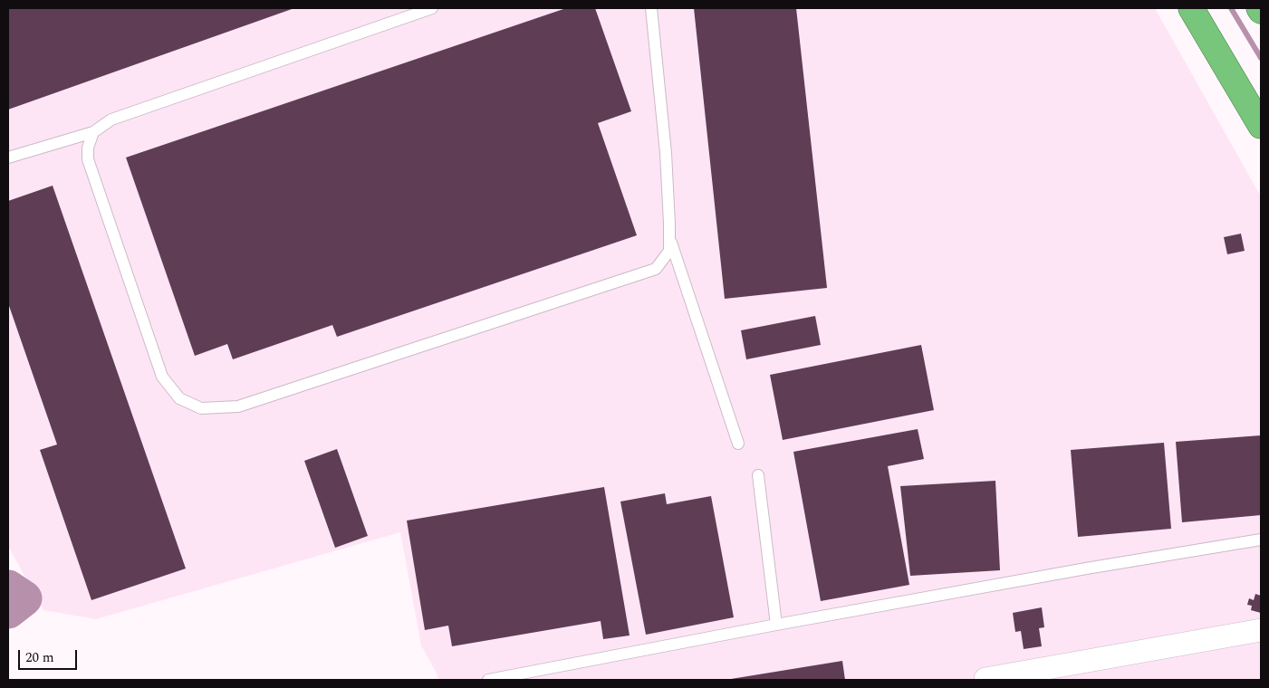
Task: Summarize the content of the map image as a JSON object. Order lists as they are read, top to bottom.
{
  "scale_bar": "20 m"
}
